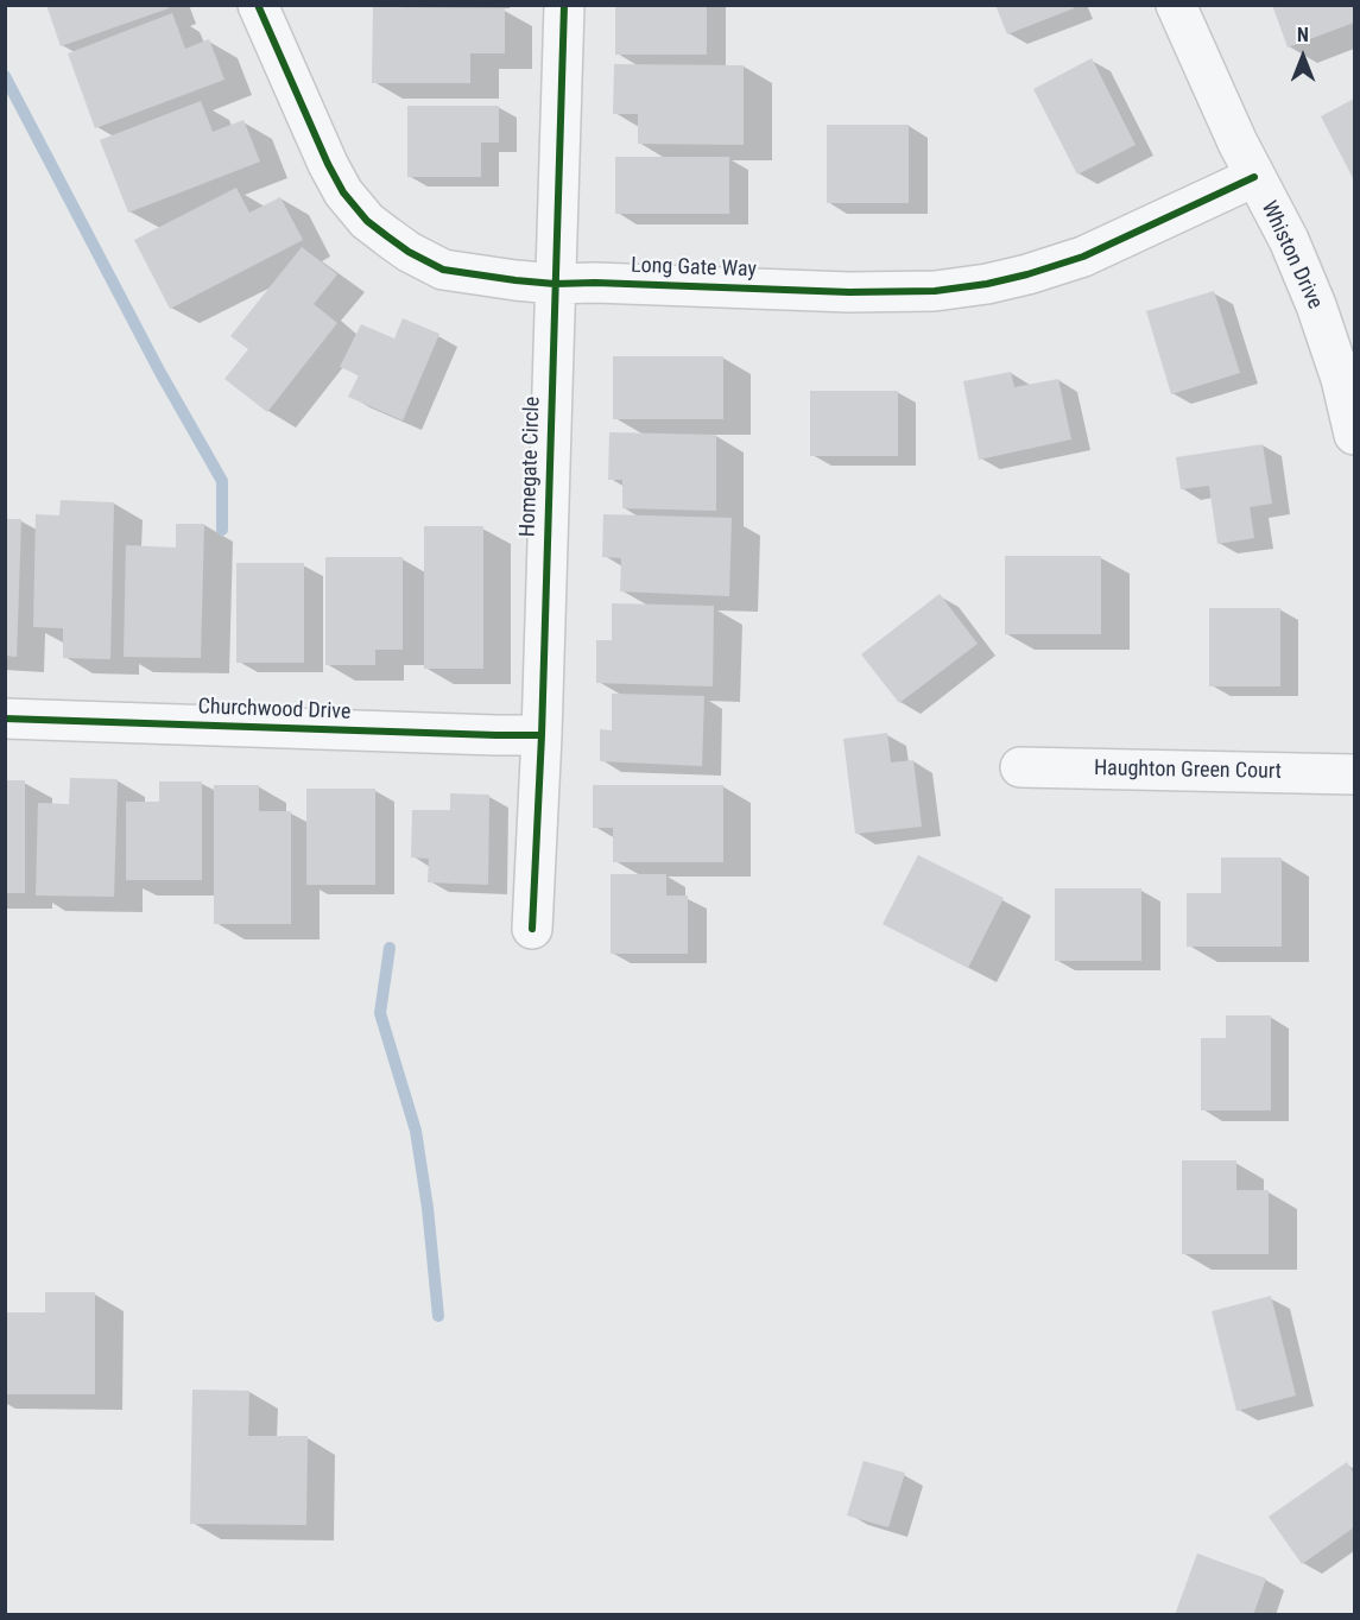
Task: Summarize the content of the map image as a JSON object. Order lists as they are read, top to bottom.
{
  "streets": {
    "street": [
      "Whiston Drive",
      "Long Gate Way",
      "Homegate Circle",
      "Churchwood Drive",
      "Haughton Green Court"
    ]
  },
  "crossings": [
    ["Whiston Drive", "Long Gate Way"],
    ["Long Gate Way", "Homegate Circle"],
    ["Homegate Circle", "Churchwood Drive"]
  ],
  "north": "top"
}
